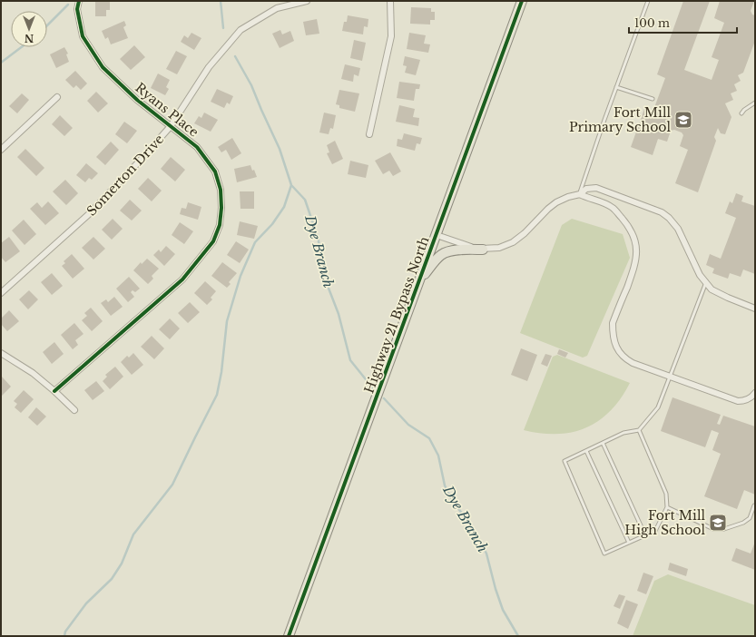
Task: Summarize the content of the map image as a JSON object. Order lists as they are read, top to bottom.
{
  "streets": {
    "main road": ["Highway 21 Bypass North"],
    "street": ["Ryans Place", "Somerton Drive"]
  },
  "crossings": [
    ["Ryans Place", "Somerton Drive"]
  ],
  "water": ["Dye Branch"],
  "places": {
    "school or university": ["Fort Mill Primary School", "Fort Mill High School"]
  },
  "scale_bar": "100 m",
  "north": "bottom"
}
